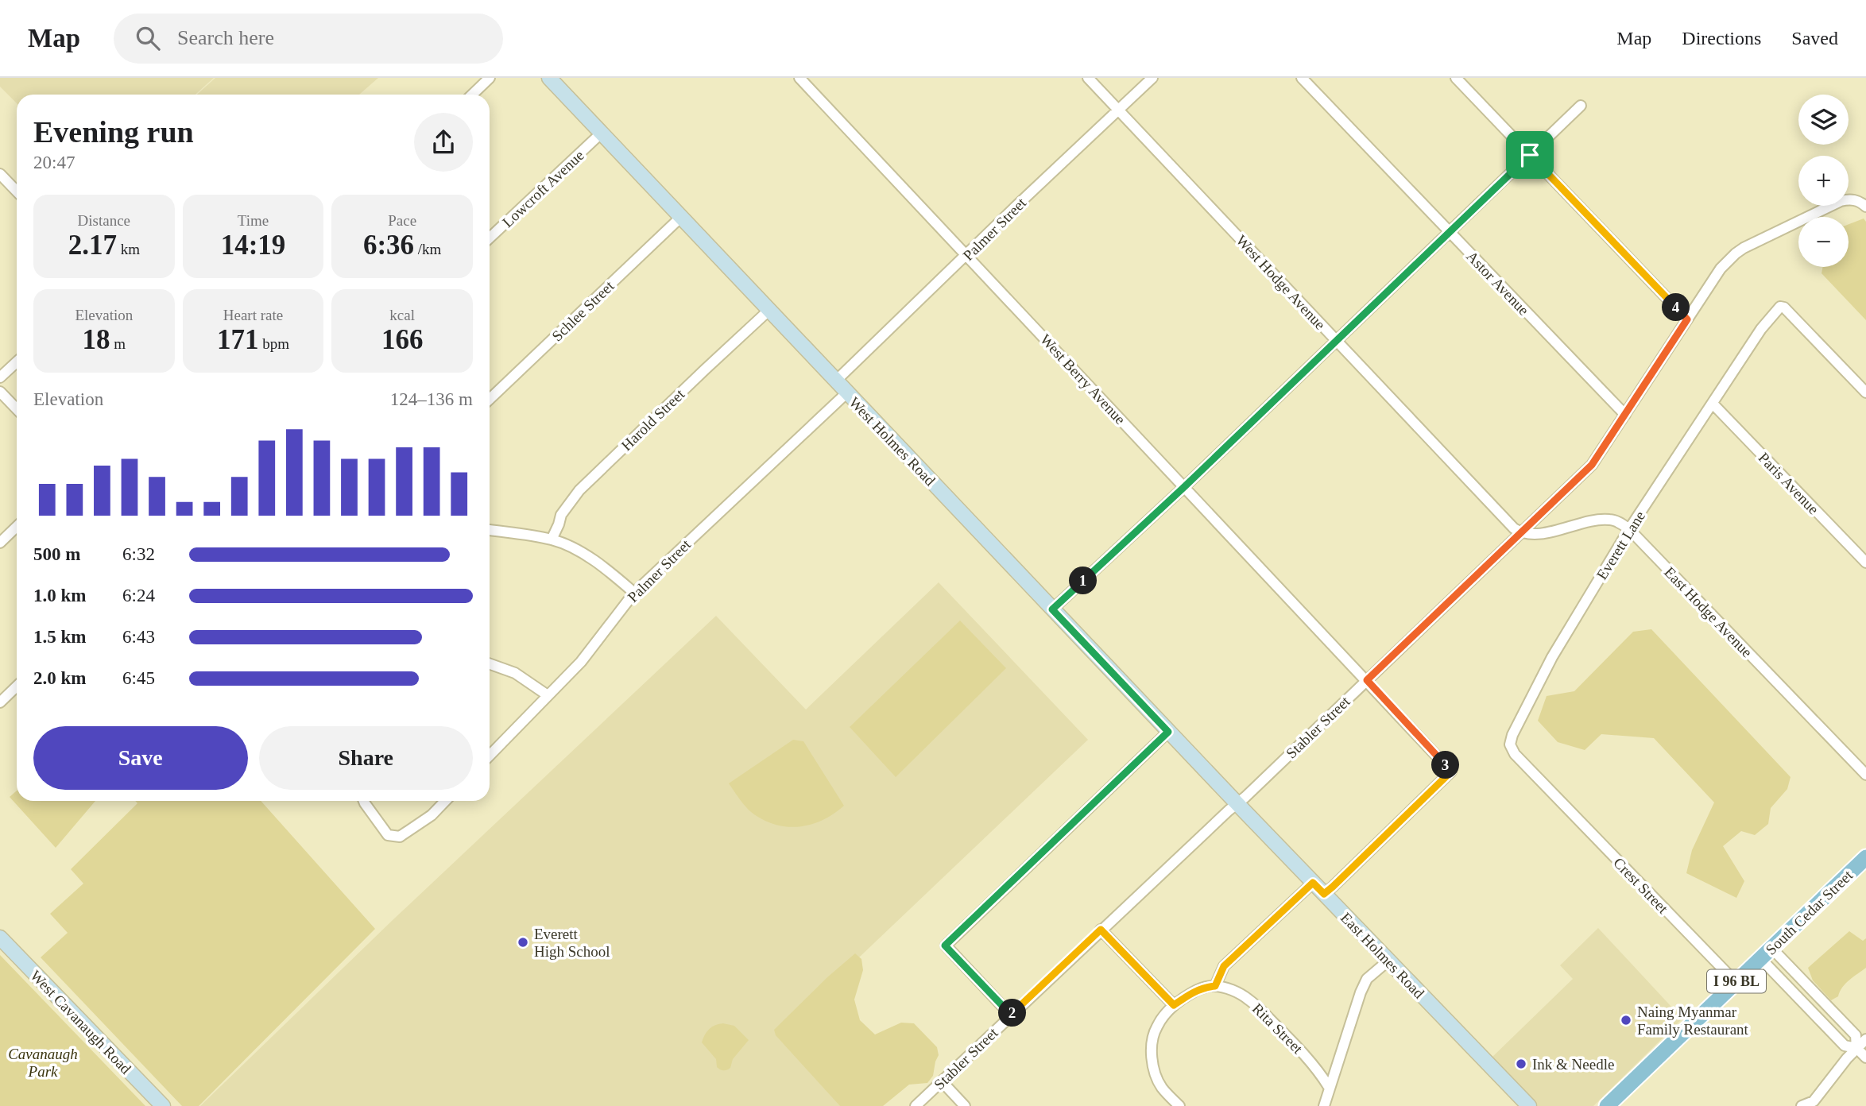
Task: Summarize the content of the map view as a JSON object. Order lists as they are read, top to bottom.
{
  "streets": {
    "main road": ["South Cedar Street", "I 96 BL"],
    "street": [
      "Lowcroft Avenue",
      "Palmer Street",
      "West Hodge Avenue",
      "Astor Avenue",
      "Schlee Street",
      "West Berry Avenue",
      "Harold Street",
      "West Holmes Road",
      "Paris Avenue",
      "Everett Lane",
      "East Hodge Avenue",
      "Stabler Street",
      "Crest Street",
      "East Holmes Road",
      "West Cavanaugh Road",
      "Rita Street"
    ]
  },
  "crossings": [
    ["Lowcroft Avenue", "West Holmes Road"],
    ["Palmer Street", "West Hodge Avenue"],
    ["Palmer Street", "West Berry Avenue"],
    ["Palmer Street", "West Holmes Road"],
    ["West Hodge Avenue", "East Hodge Avenue"],
    ["West Hodge Avenue", "Stabler Street"],
    ["Astor Avenue", "Stabler Street"],
    ["Schlee Street", "West Holmes Road"],
    ["West Berry Avenue", "Stabler Street"],
    ["West Berry Avenue", "East Holmes Road"],
    ["Harold Street", "West Holmes Road"],
    ["West Holmes Road", "Stabler Street"],
    ["West Holmes Road", "East Holmes Road"],
    ["Paris Avenue", "Everett Lane"],
    ["Everett Lane", "East Hodge Avenue"],
    ["Everett Lane", "Crest Street"],
    ["East Hodge Avenue", "Stabler Street"],
    ["Stabler Street", "East Holmes Road"],
    ["Crest Street", "South Cedar Street"]
  ],
  "parks": ["Cavanaugh Park"],
  "places": ["Everett High School", "Naing Myanmar Family Restaurant", "Ink & Needle"],
  "page": {
    "header": "Map",
    "search": "Search here",
    "nav": ["Map", "Directions", "Saved"],
    "map_buttons": ["+", "−"],
    "heading": ["Evening run", "20:47"],
    "stats": [
      ["Distance", "2.17 km"],
      ["Time", "14:19"],
      ["Pace", "6:36 /km"],
      ["Elevation", "18 m"],
      ["Heart rate", "171 bpm"],
      ["kcal", "166"]
    ],
    "pins": [
      "4",
      "1",
      "3",
      "2"
    ],
    "chart": ["Elevation", "124–136 m"],
    "list": [
      {
        "name": "500 m",
        "note": "6:32"
      },
      {
        "name": "1.0 km",
        "note": "6:24"
      },
      {
        "name": "1.5 km",
        "note": "6:43"
      },
      {
        "name": "2.0 km",
        "note": "6:45"
      }
    ],
    "buttons": ["Save", "Share"]
  }
}
